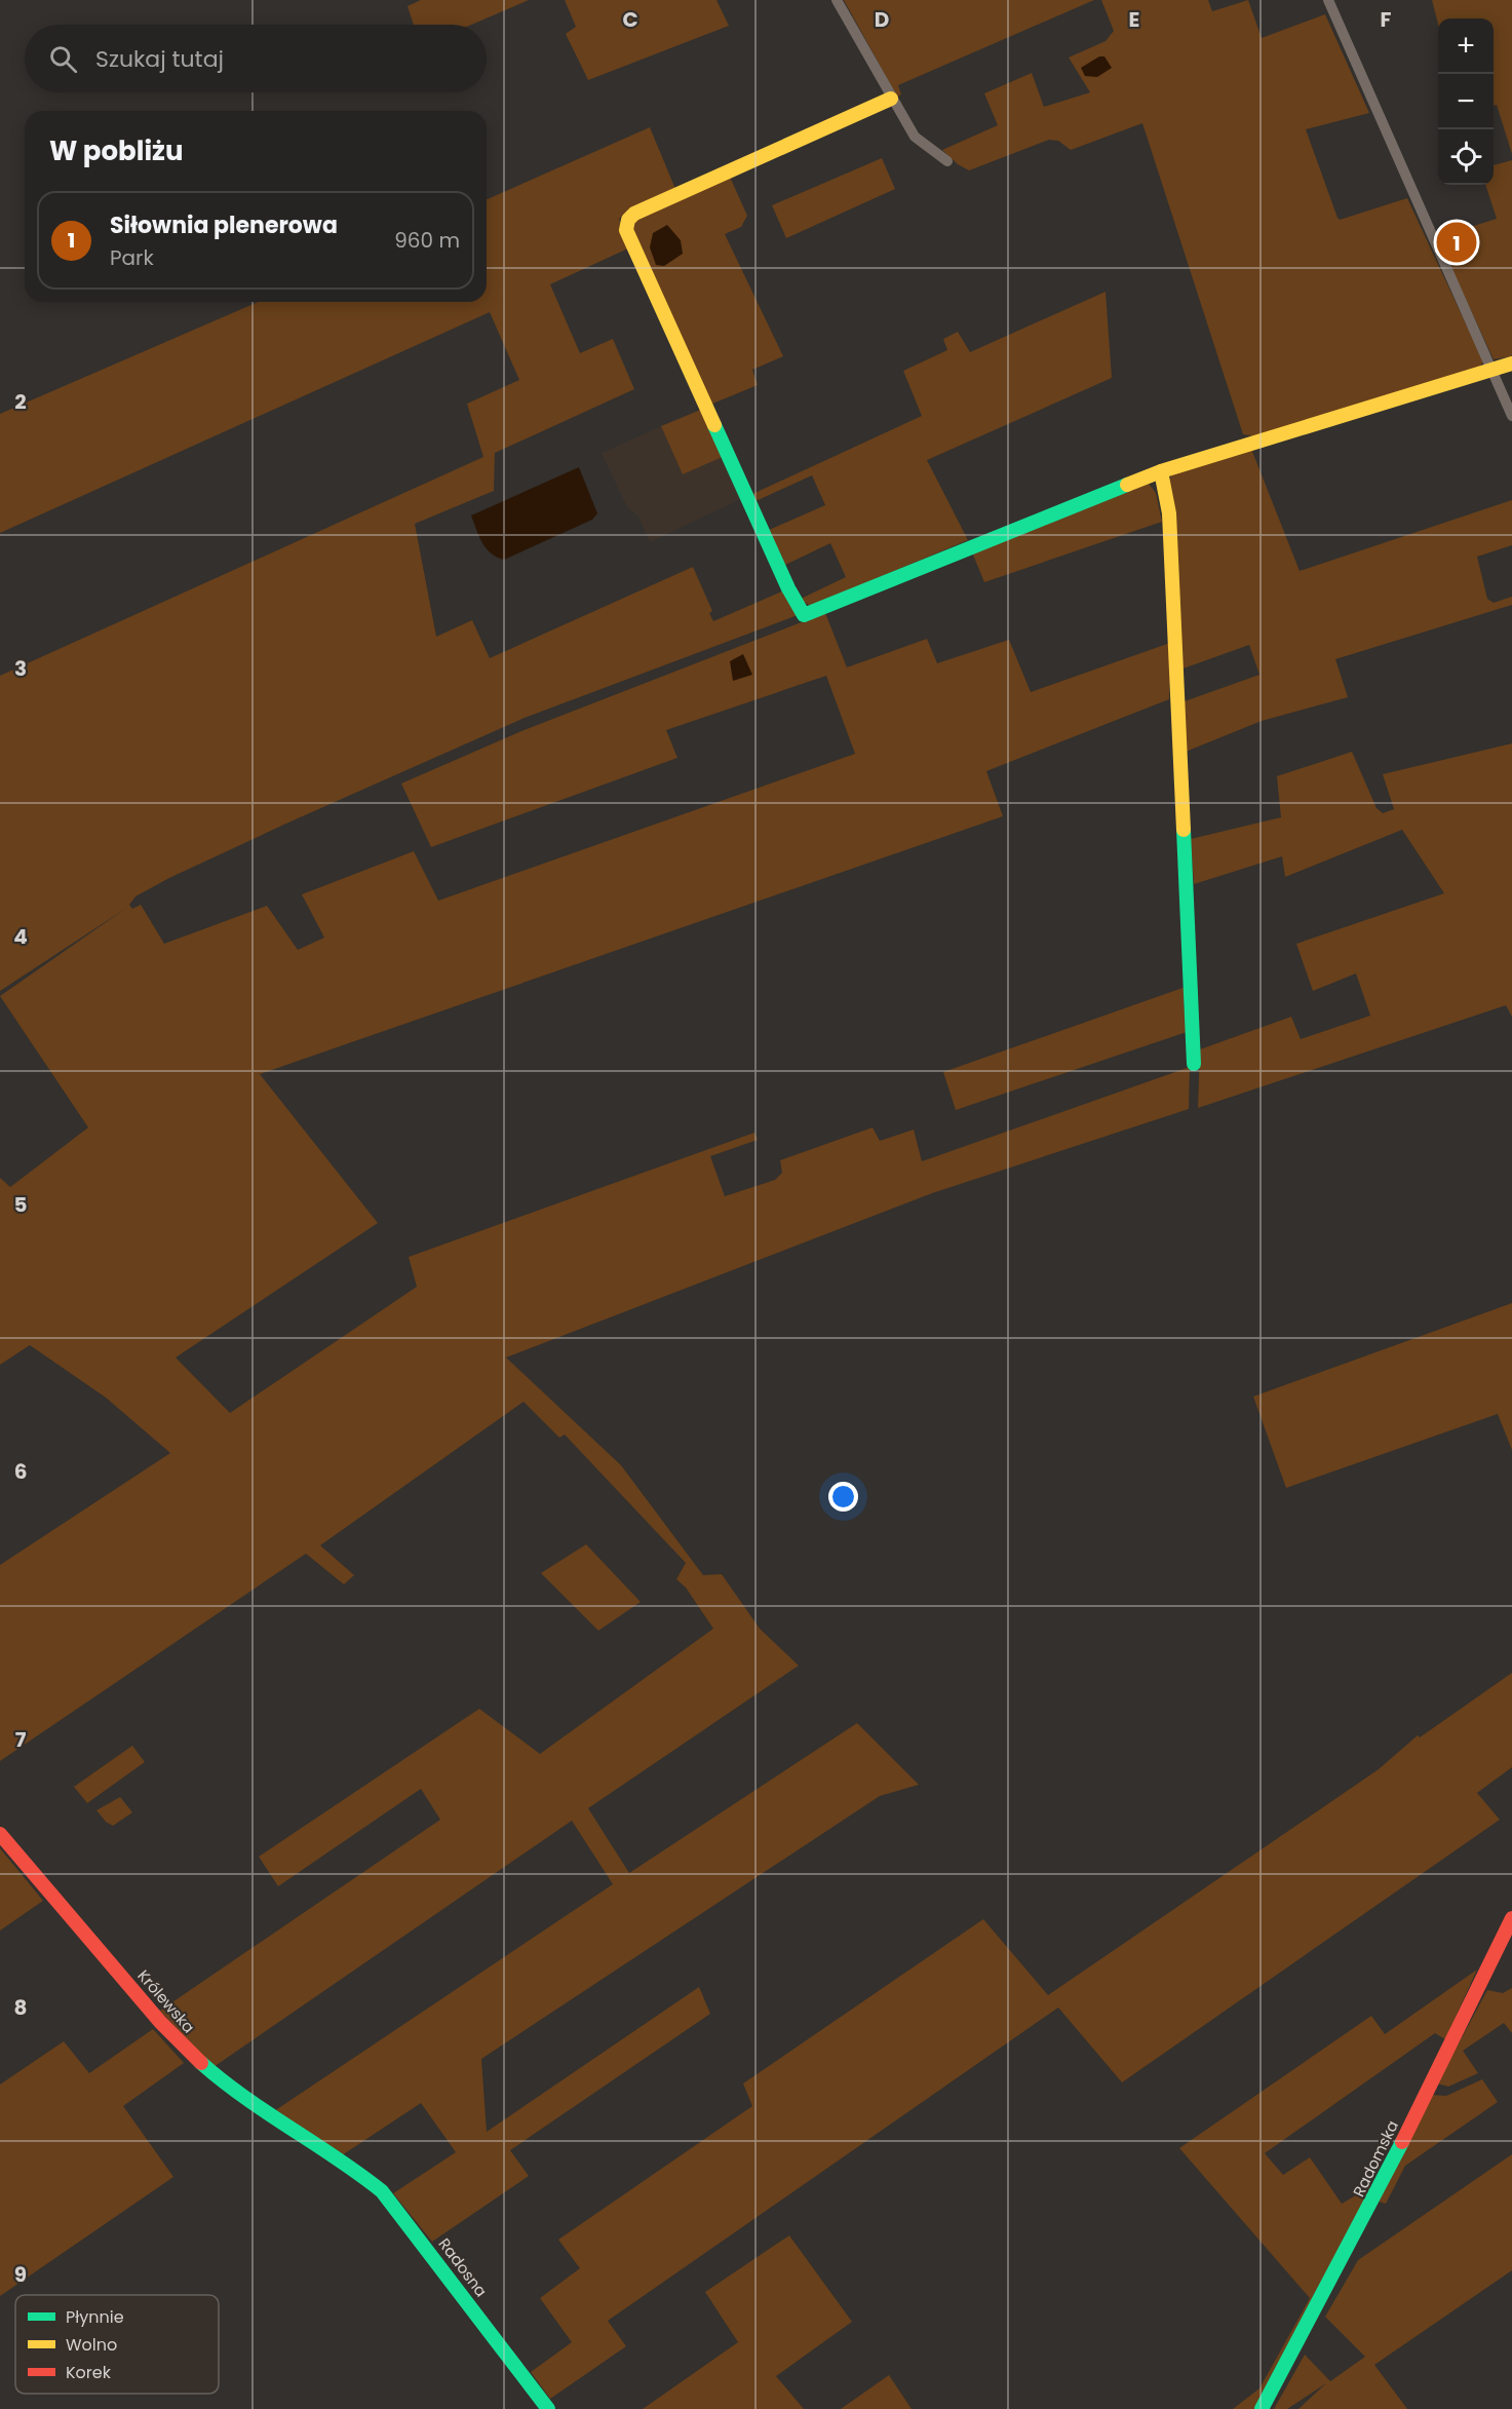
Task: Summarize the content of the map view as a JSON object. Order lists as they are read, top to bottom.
{
  "streets": {
    "street": ["Królewska", "Radomska", "Radosna"]
  },
  "crossings": [
    ["Królewska", "Radosna"]
  ],
  "legend": ["Płynnie", "Wolno", "Korek"],
  "page": {
    "map_buttons": ["+", "−"],
    "search": "Szukaj tutaj",
    "heading": "W pobliżu",
    "list": [
      {
        "mark": "1",
        "name": "Siłownia plenerowa",
        "note": "Park",
        "value": "960 m"
      }
    ],
    "pins": "1"
  },
  "grid": {
    "columns": [
      "C",
      "D",
      "E",
      "F"
    ],
    "rows": [
      "2",
      "3",
      "4",
      "5",
      "6",
      "7",
      "8",
      "9"
    ]
  }
}
